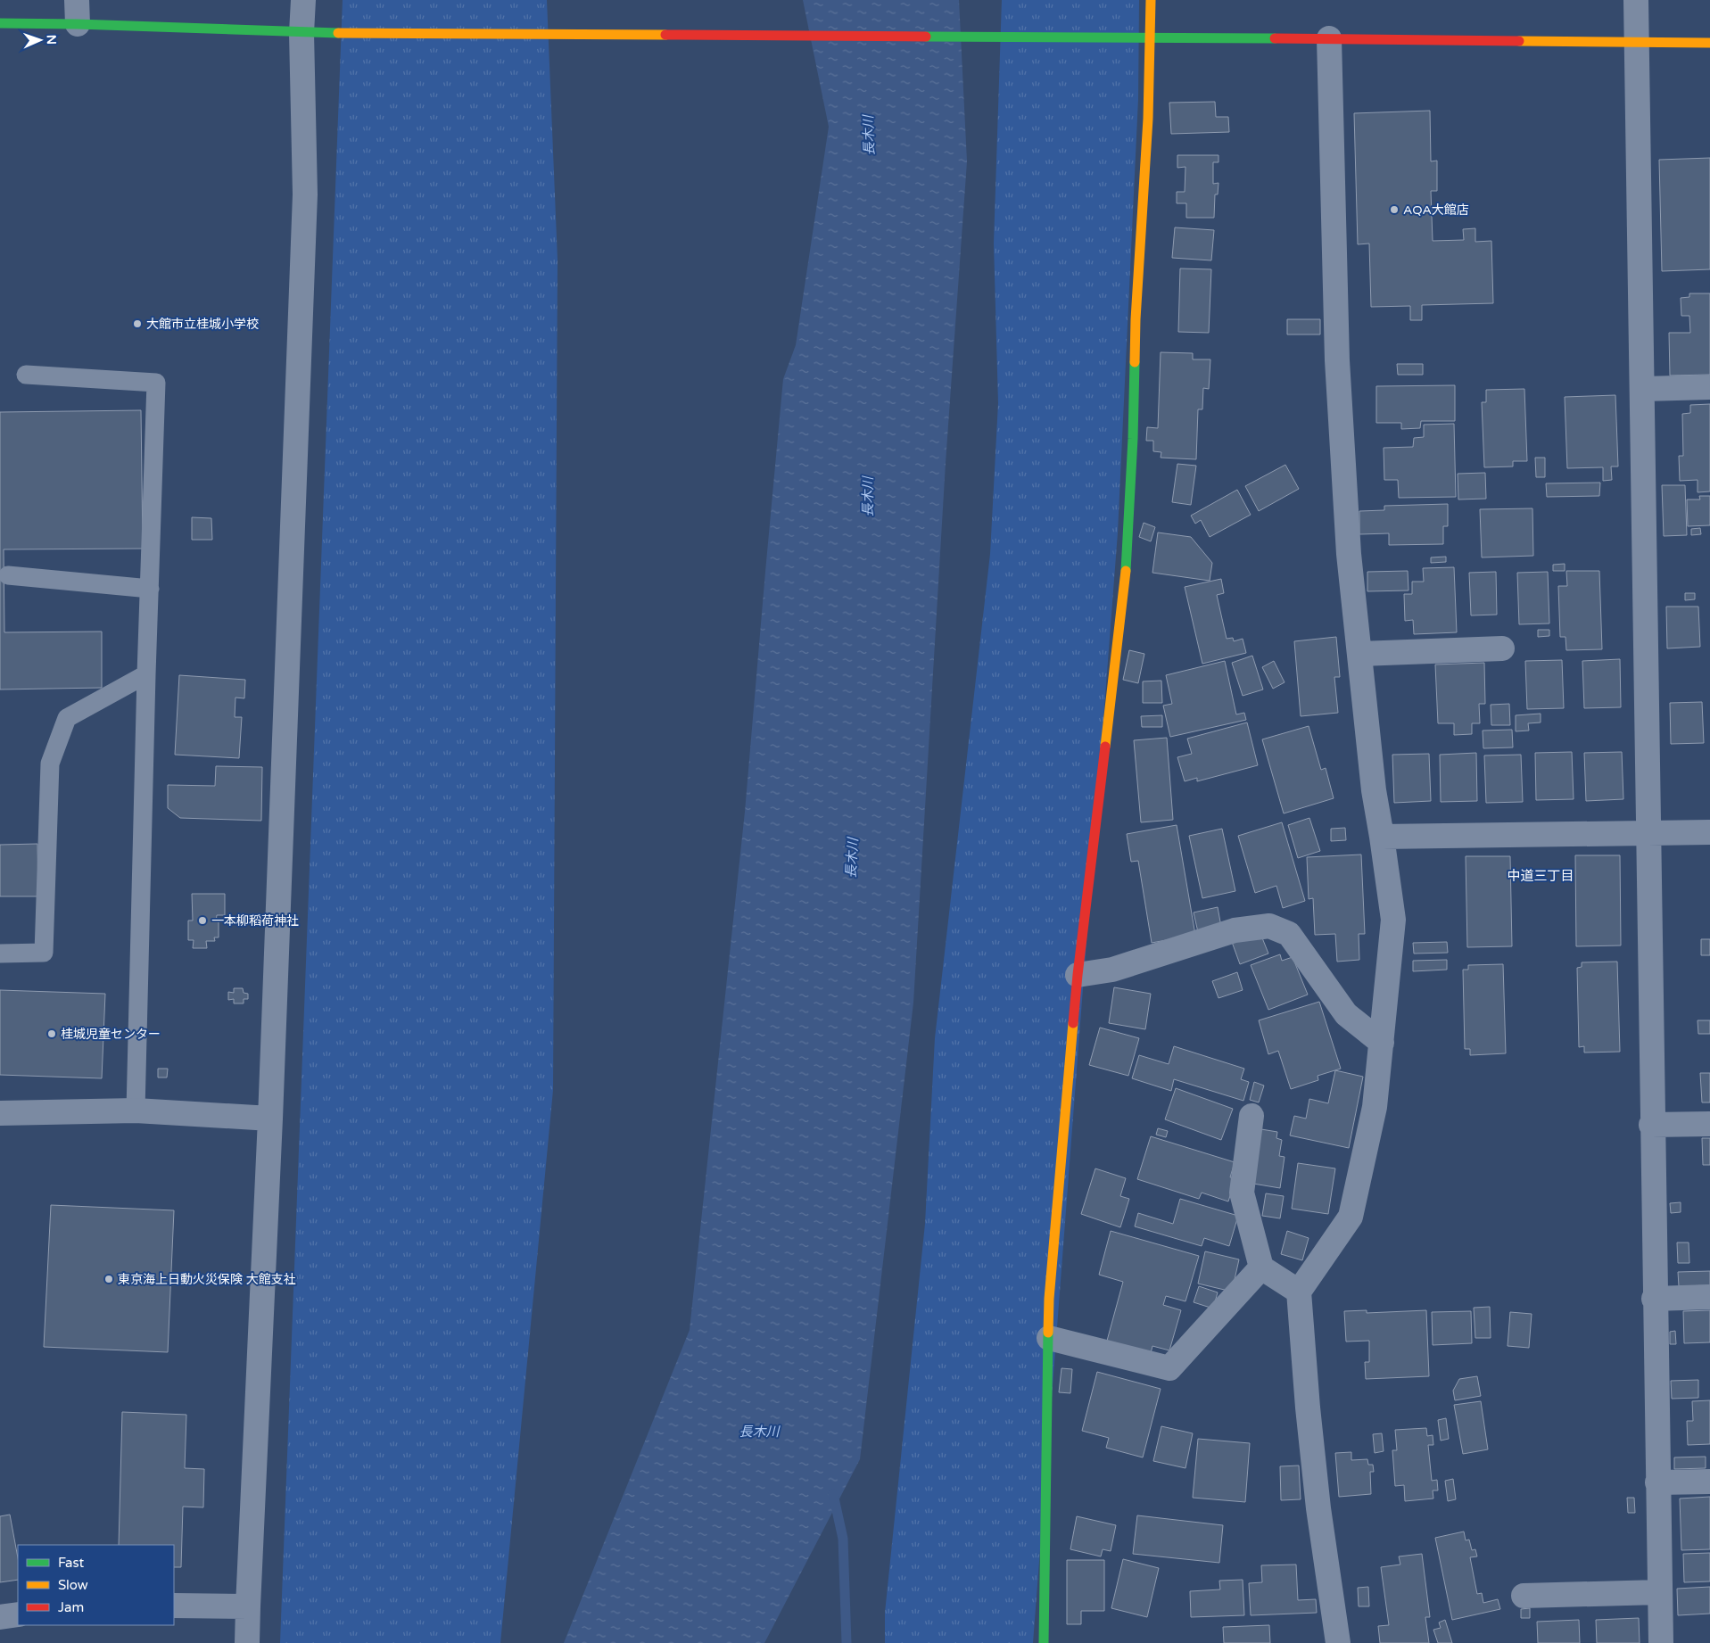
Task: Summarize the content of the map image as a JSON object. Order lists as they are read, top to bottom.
{
  "districts": ["中道三丁目"],
  "water": ["長木川"],
  "places": [
    "AQA大館店",
    "大館市立桂城小学校",
    "一本柳稻荷神社",
    "桂城児童センター",
    "東京海上日動火災保険 大館支社"
  ],
  "legend": ["Fast", "Slow", "Jam"],
  "north": "right"
}
